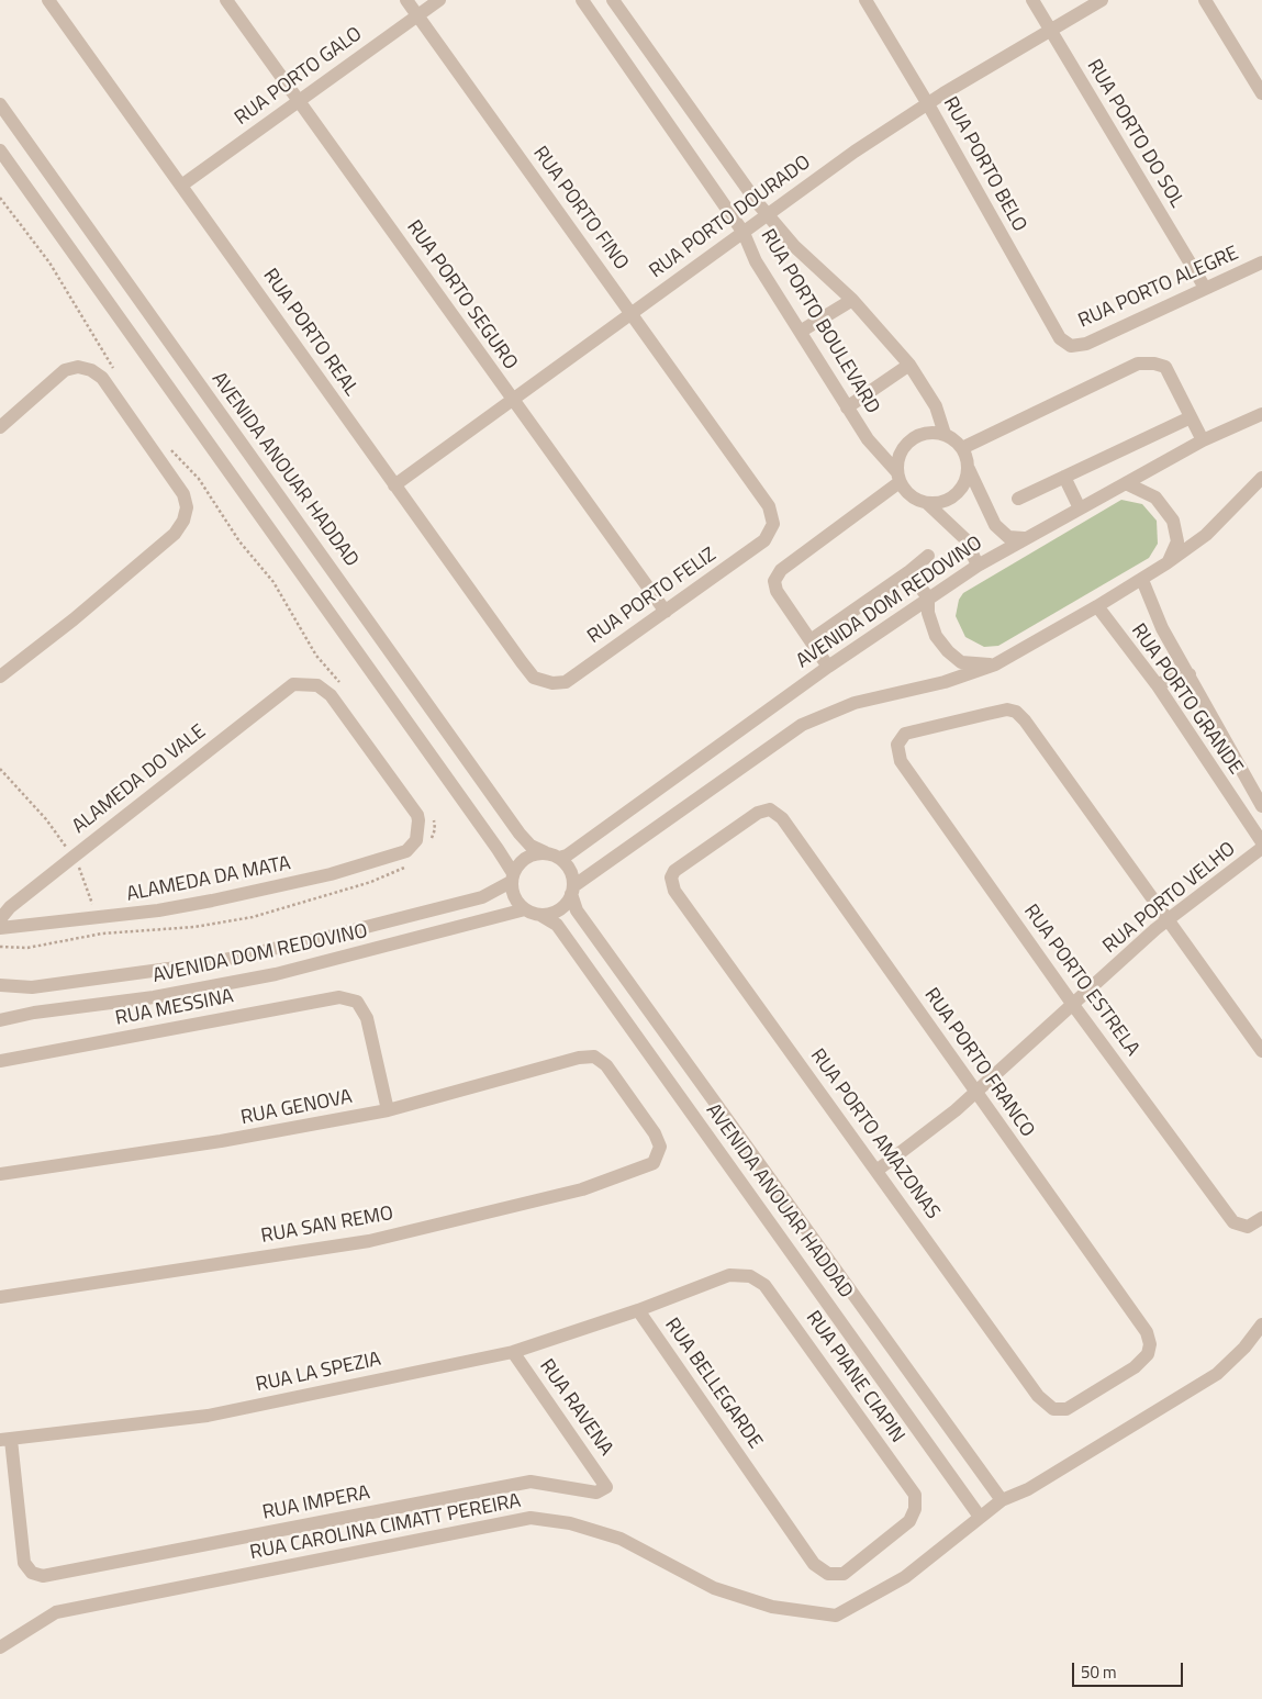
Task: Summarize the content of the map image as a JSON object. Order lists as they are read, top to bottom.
{
  "streets": {
    "street": [
      "RUA PORTO GALO",
      "RUA PORTO DO SOL",
      "RUA PORTO BELO",
      "RUA PORTO FINO",
      "RUA PORTO DOURADO",
      "RUA PORTO ALEGRE",
      "RUA PORTO SEGURO",
      "RUA PORTO BOULEVARD",
      "RUA PORTO REAL",
      "AVENIDA ANOUAR HADDAD",
      "RUA PORTO FELIZ",
      "AVENIDA DOM REDOVINO",
      "RUA PORTO GRANDE",
      "ALAMEDA DO VALE",
      "ALAMEDA DA MATA",
      "RUA PORTO VELHO",
      "RUA PORTO ESTRELA",
      "RUA MESSINA",
      "RUA PORTO FRANCO",
      "RUA GENOVA",
      "RUA PORTO AMAZONAS",
      "RUA SAN REMO",
      "RUA LA SPEZIA",
      "RUA PIANE CIAPIN",
      "RUA BELLEGARDE",
      "RUA RAVENA",
      "RUA IMPERA",
      "RUA CAROLINA CIMATT PEREIRA"
    ]
  },
  "crossings": [
    ["RUA PORTO GALO", "RUA PORTO FINO"],
    ["RUA PORTO GALO", "RUA PORTO SEGURO"],
    ["RUA PORTO GALO", "RUA PORTO REAL"],
    ["RUA PORTO DO SOL", "RUA PORTO DOURADO"],
    ["RUA PORTO DO SOL", "RUA PORTO ALEGRE"],
    ["RUA PORTO BELO", "RUA PORTO DOURADO"],
    ["RUA PORTO BELO", "RUA PORTO ALEGRE"],
    ["RUA PORTO FINO", "RUA PORTO DOURADO"],
    ["RUA PORTO FINO", "RUA PORTO FELIZ"],
    ["RUA PORTO DOURADO", "RUA PORTO SEGURO"],
    ["RUA PORTO DOURADO", "RUA PORTO BOULEVARD"],
    ["RUA PORTO DOURADO", "RUA PORTO REAL"],
    ["RUA PORTO SEGURO", "RUA PORTO FELIZ"],
    ["RUA PORTO REAL", "RUA PORTO FELIZ"],
    ["AVENIDA ANOUAR HADDAD", "AVENIDA DOM REDOVINO"],
    ["AVENIDA ANOUAR HADDAD", "RUA CAROLINA CIMATT PEREIRA"],
    ["ALAMEDA DO VALE", "ALAMEDA DA MATA"],
    ["RUA PORTO VELHO", "RUA PORTO ESTRELA"],
    ["RUA PORTO VELHO", "RUA PORTO FRANCO"],
    ["RUA PORTO VELHO", "RUA PORTO AMAZONAS"],
    ["RUA MESSINA", "RUA GENOVA"],
    ["RUA PORTO FRANCO", "RUA PORTO AMAZONAS"],
    ["RUA GENOVA", "RUA SAN REMO"],
    ["RUA LA SPEZIA", "RUA BELLEGARDE"],
    ["RUA LA SPEZIA", "RUA RAVENA"],
    ["RUA LA SPEZIA", "RUA IMPERA"],
    ["RUA PIANE CIAPIN", "RUA BELLEGARDE"],
    ["RUA RAVENA", "RUA IMPERA"]
  ],
  "scale_bar": "50 m"
}
